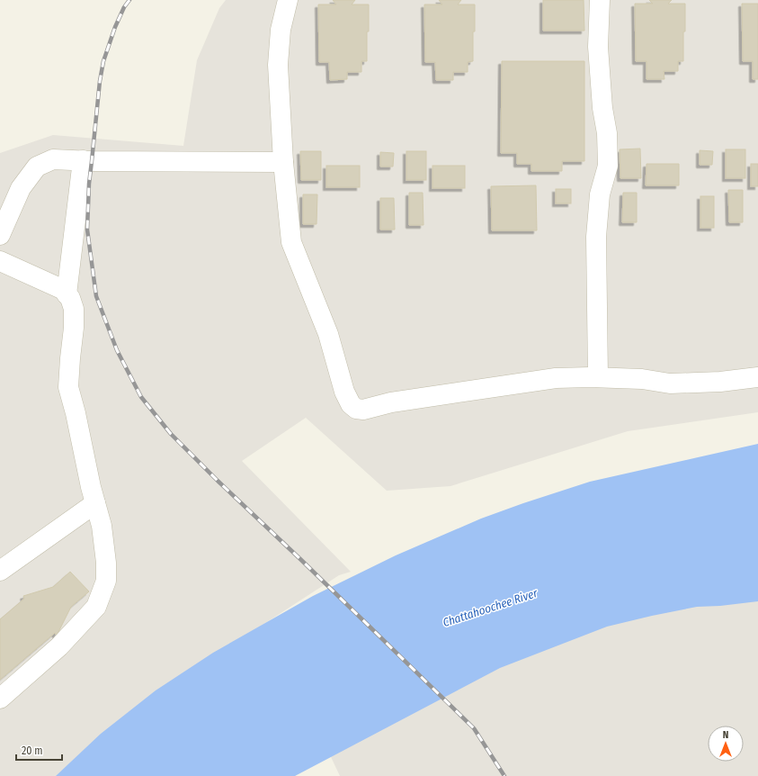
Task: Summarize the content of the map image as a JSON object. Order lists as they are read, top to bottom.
{
  "water": ["Chattahoochee River"],
  "scale_bar": "20 m",
  "north": "top"
}
